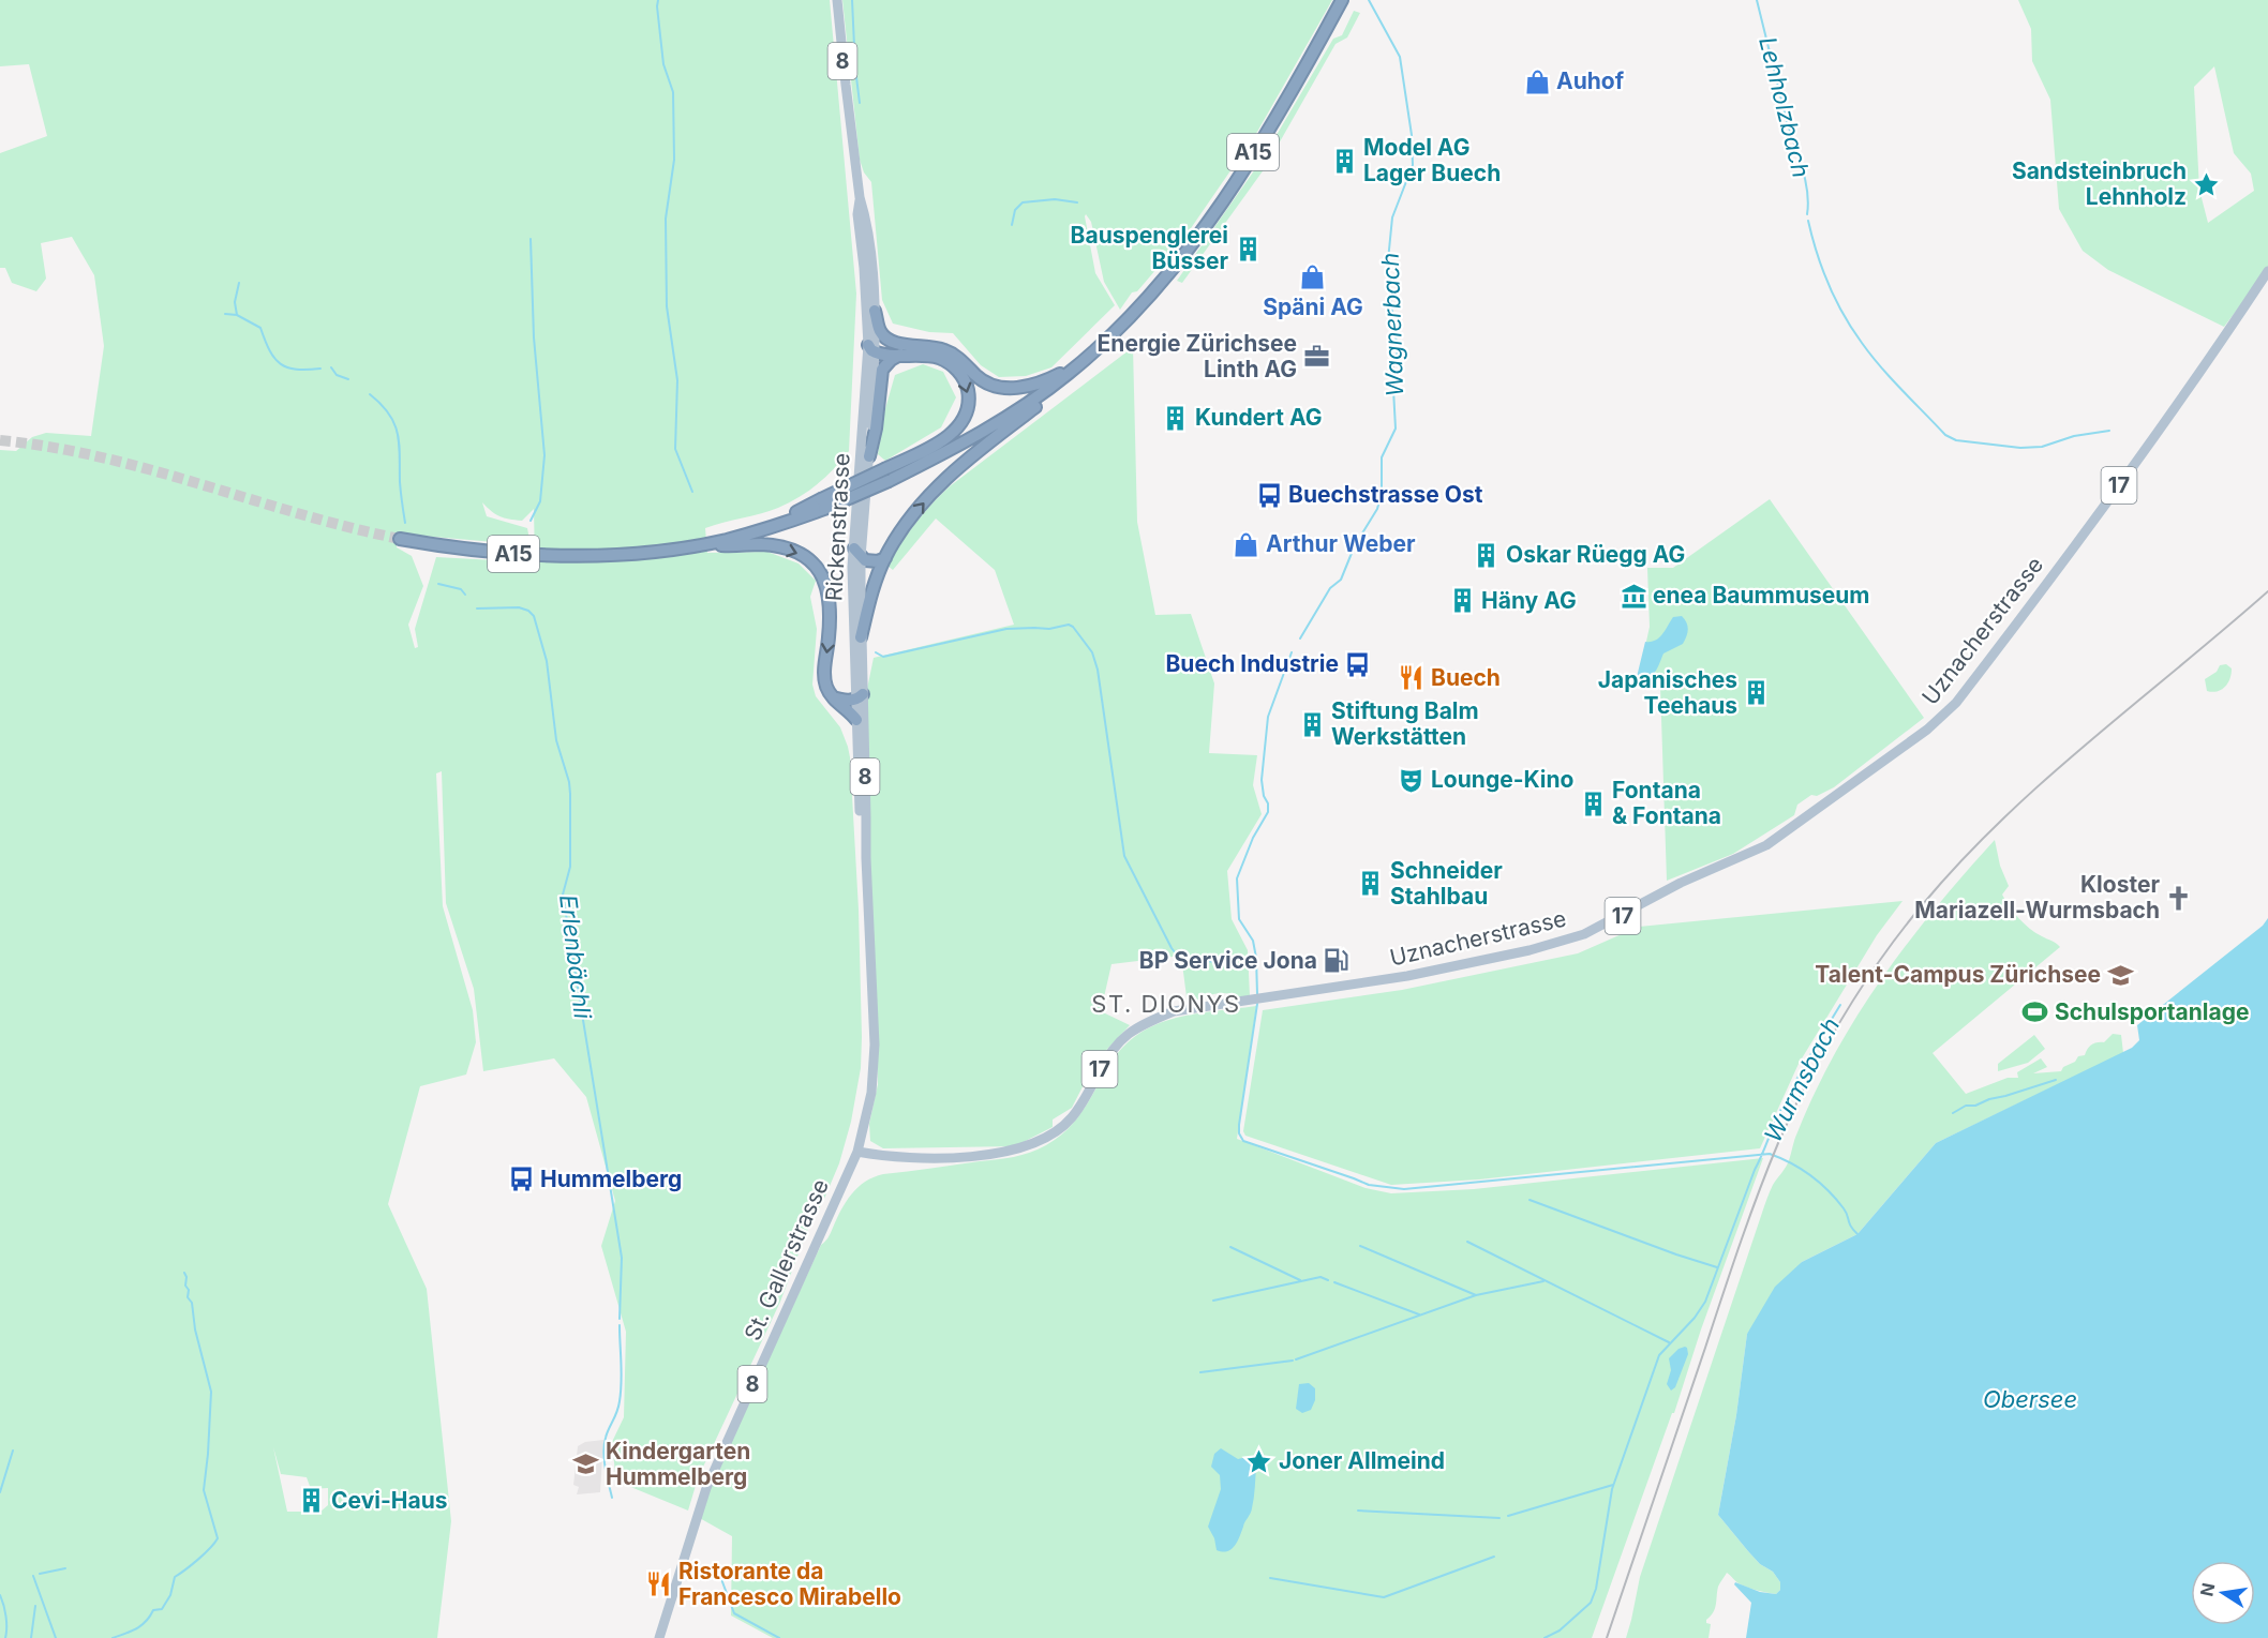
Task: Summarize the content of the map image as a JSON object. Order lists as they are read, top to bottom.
{
  "streets": {
    "highway": ["A15"],
    "main road": [
      "8",
      "17",
      "Rickenstrasse",
      "Uznacherstrasse",
      "St. Gallerstrasse"
    ]
  },
  "crossings": [
    ["Rickenstrasse", "Uznacherstrasse"],
    ["Rickenstrasse", "St. Gallerstrasse"],
    ["Uznacherstrasse", "St. Gallerstrasse"]
  ],
  "districts": ["ST. DIONYS"],
  "water": [
    "Lehholzbach",
    "Wagnerbach",
    "Erlenbächli",
    "Wurmsbach",
    "Obersee"
  ],
  "places": {
    "shop": ["Auhof", "Späni AG", "Arthur Weber"],
    "building": [
      "Model AG Lager Buech",
      "Bauspenglerei Büsser",
      "Kundert AG",
      "Oskar Rüegg AG",
      "Häny AG",
      "Japanisches Teehaus",
      "Stiftung Balm Werkstätten",
      "Fontana & Fontana",
      "Schneider Stahlbau",
      "Cevi-Haus"
    ],
    "place": ["Sandsteinbruch Lehnholz", "Joner Allmeind"],
    "office": ["Energie Zürichsee Linth AG"],
    "bus stop": ["Buechstrasse Ost", "Buech Industrie", "Hummelberg"],
    "museum": ["enea Baummuseum"],
    "restaurant": ["Buech", "Ristorante da Francesco Mirabello"],
    "theatre": ["Lounge-Kino"],
    "church": ["Kloster Mariazell-Wurmsbach"],
    "fuel station": ["BP Service Jona"],
    "school or university": ["Talent-Campus Zürichsee", "Kindergarten Hummelberg"],
    "sports": ["Schulsportanlage"]
  },
  "north": "left"
}
